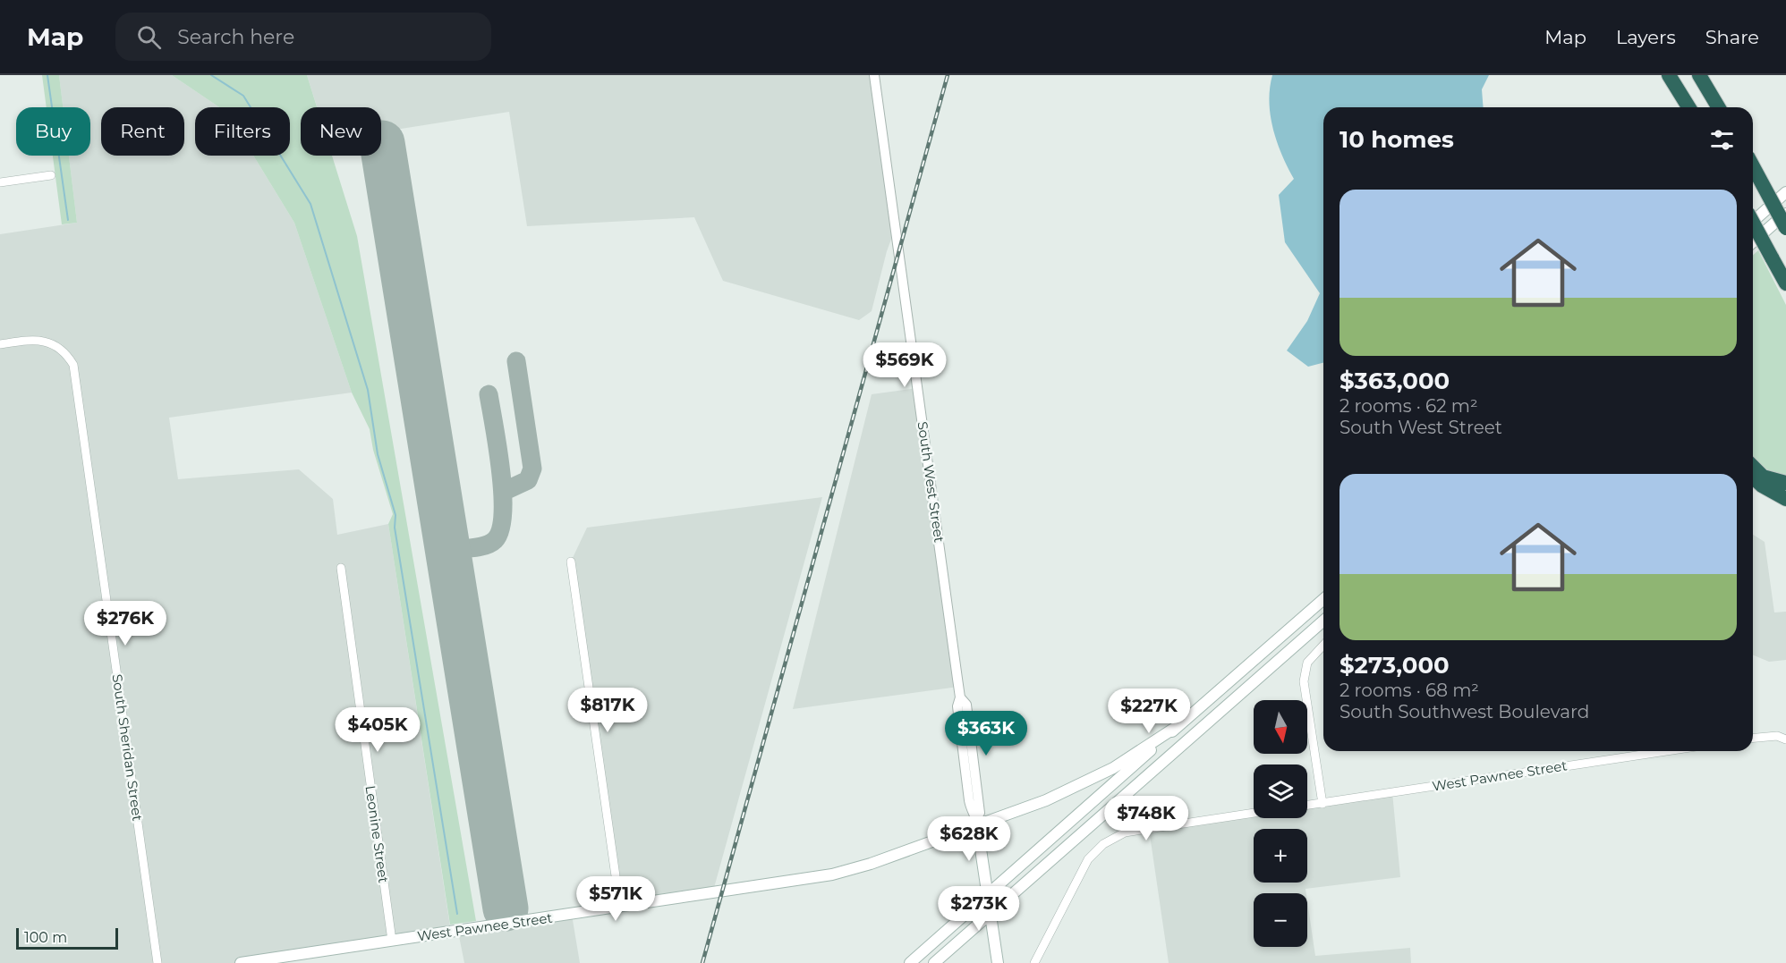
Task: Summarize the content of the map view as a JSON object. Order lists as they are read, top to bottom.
{
  "streets": {
    "main road": ["South West Street", "West Pawnee Street"],
    "street": ["South Sheridan Street", "Leonine Street"]
  },
  "crossings": [
    ["South West Street", "West Pawnee Street"],
    ["West Pawnee Street", "Leonine Street"]
  ],
  "scale_bar": "100 m",
  "north": "bottom",
  "page": {
    "header": "Map",
    "search": "Search here",
    "nav": ["Map", "Layers", "Share"],
    "chip": [
      "Buy",
      "Rent",
      "Filters",
      "New"
    ],
    "heading": "10 homes",
    "list": [
      {
        "name": "$363,000",
        "note": "2 rooms · 62 m² · South West Street"
      },
      {
        "name": "$273,000",
        "note": "2 rooms · 68 m² · South Southwest Boulevard"
      }
    ],
    "price": [
      "$569K",
      "$276K",
      "$817K",
      "$227K",
      "$405K",
      "$363K",
      "$748K",
      "$628K",
      "$571K",
      "$273K"
    ],
    "map_buttons": ["+", "−"],
    "scale": "100 m"
  }
}
